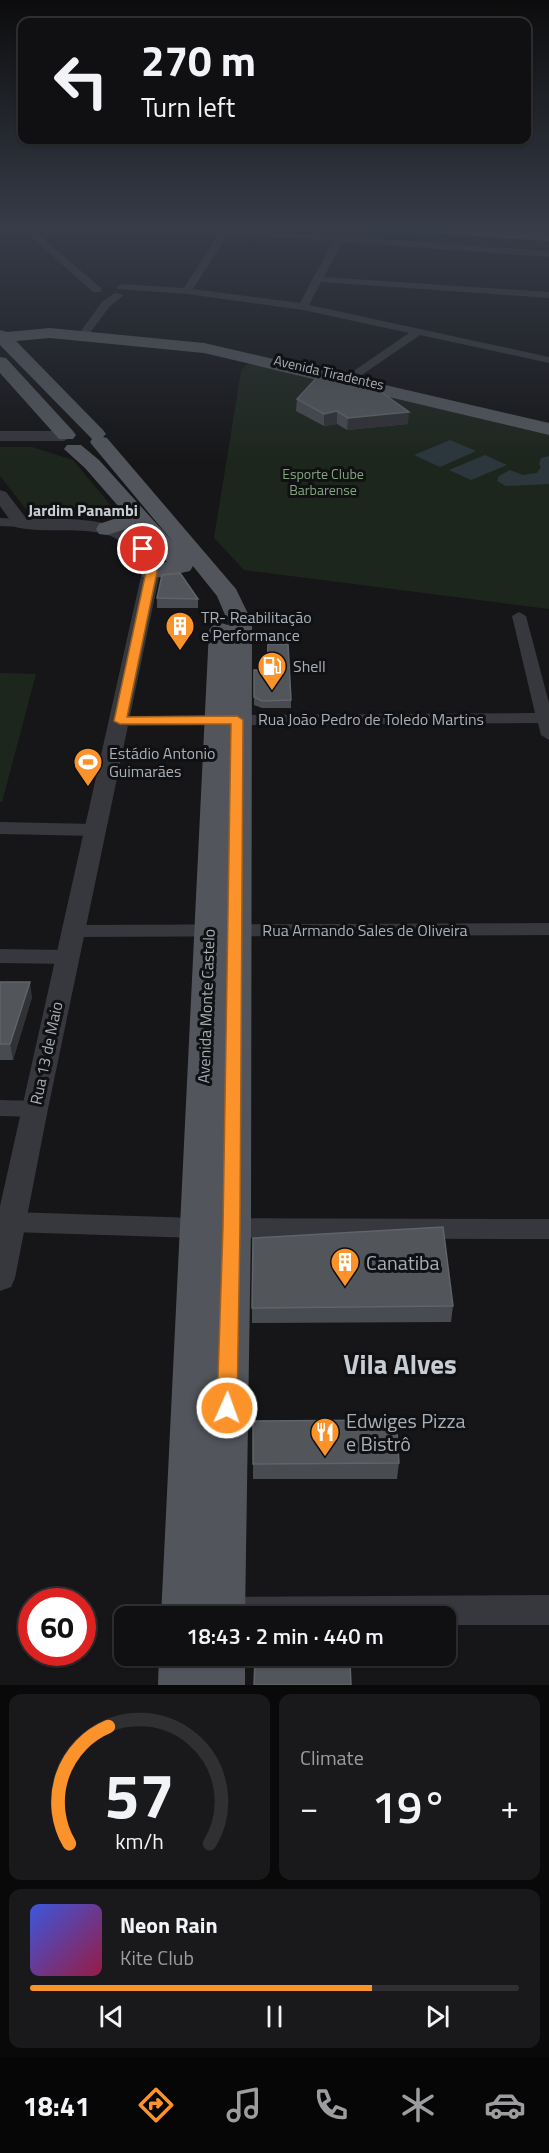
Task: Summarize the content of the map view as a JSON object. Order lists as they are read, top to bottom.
{
  "streets": {
    "main road": ["Avenida Tiradentes", "Avenida Monte Castelo"],
    "street": ["Rua João Pedro de Toledo Martins", "Rua Armando Sales de Oliveira", "Rua 13 de Maio"]
  },
  "crossings": [
    ["Avenida Tiradentes", "Avenida Monte Castelo"],
    ["Rua João Pedro de Toledo Martins", "Avenida Monte Castelo"],
    ["Rua João Pedro de Toledo Martins", "Rua 13 de Maio"],
    ["Rua Armando Sales de Oliveira", "Avenida Monte Castelo"],
    ["Rua Armando Sales de Oliveira", "Rua 13 de Maio"]
  ],
  "districts": ["Jardim Panambi", "Vila Alves"],
  "parks": ["Esporte Clube Barbarense"],
  "places": {
    "building": ["TR- Reabilitação e Performance", "Canatiba"],
    "fuel station": ["Shell"],
    "sports": ["Estádio Antonio Guimarães"],
    "restaurant": ["Edwiges Pizza e Bistrô"]
  },
  "page": {
    "turn": ["270 m", "Turn left"],
    "limit": "60",
    "trip": "18:43 · 2 min · 440 m",
    "tile": "Climate",
    "heat": ["−", "19°", "+"],
    "song": ["Neon Rain", "Kite Club"],
    "tabs": "18:41",
    "gauge": ["57", "km/h"]
  }
}
